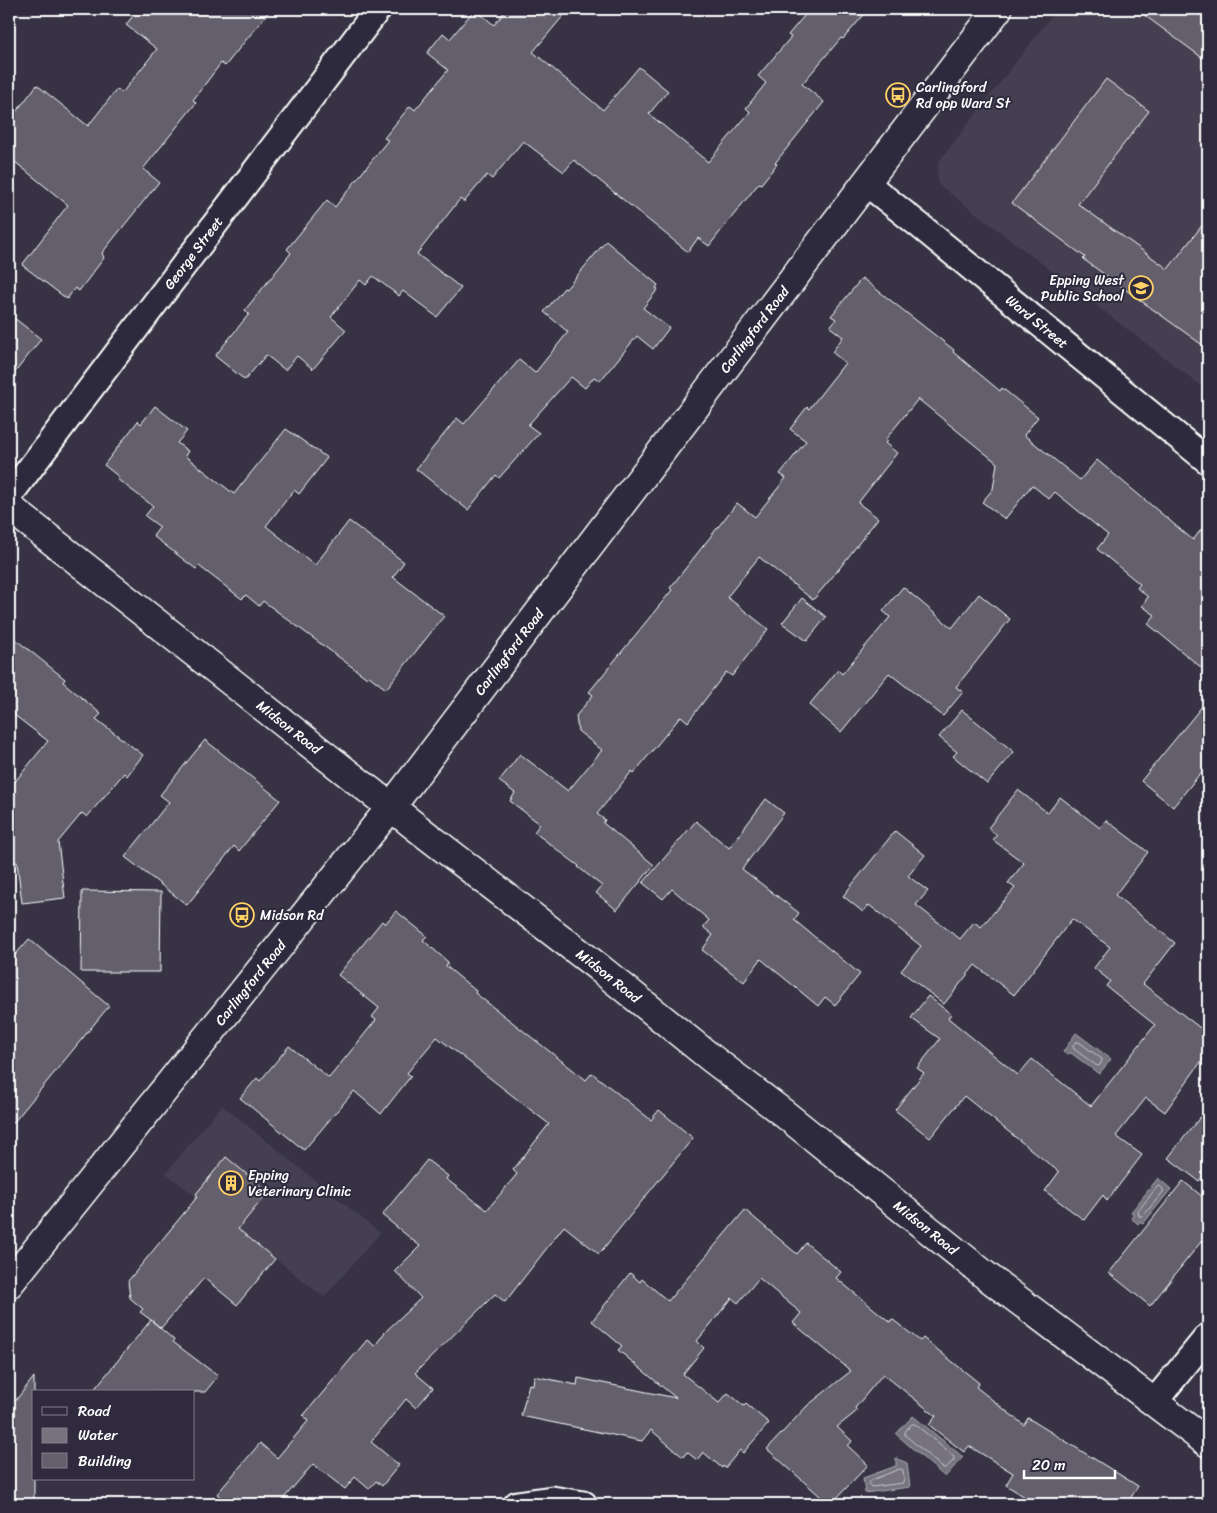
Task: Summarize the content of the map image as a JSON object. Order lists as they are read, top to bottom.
{
  "streets": {
    "main road": ["Carlingford Road", "Midson Road"],
    "street": ["George Street", "Ward Street"]
  },
  "crossings": [
    ["Ward Street", "Carlingford Road"],
    ["Carlingford Road", "Midson Road"]
  ],
  "places": {
    "bus stop": ["Carlingford Rd opp Ward St", "Midson Rd"],
    "school or university": ["Epping West Public School"],
    "building": ["Epping Veterinary Clinic"]
  },
  "legend": ["Road", "Water", "Building"],
  "scale_bar": "20 m"
}
